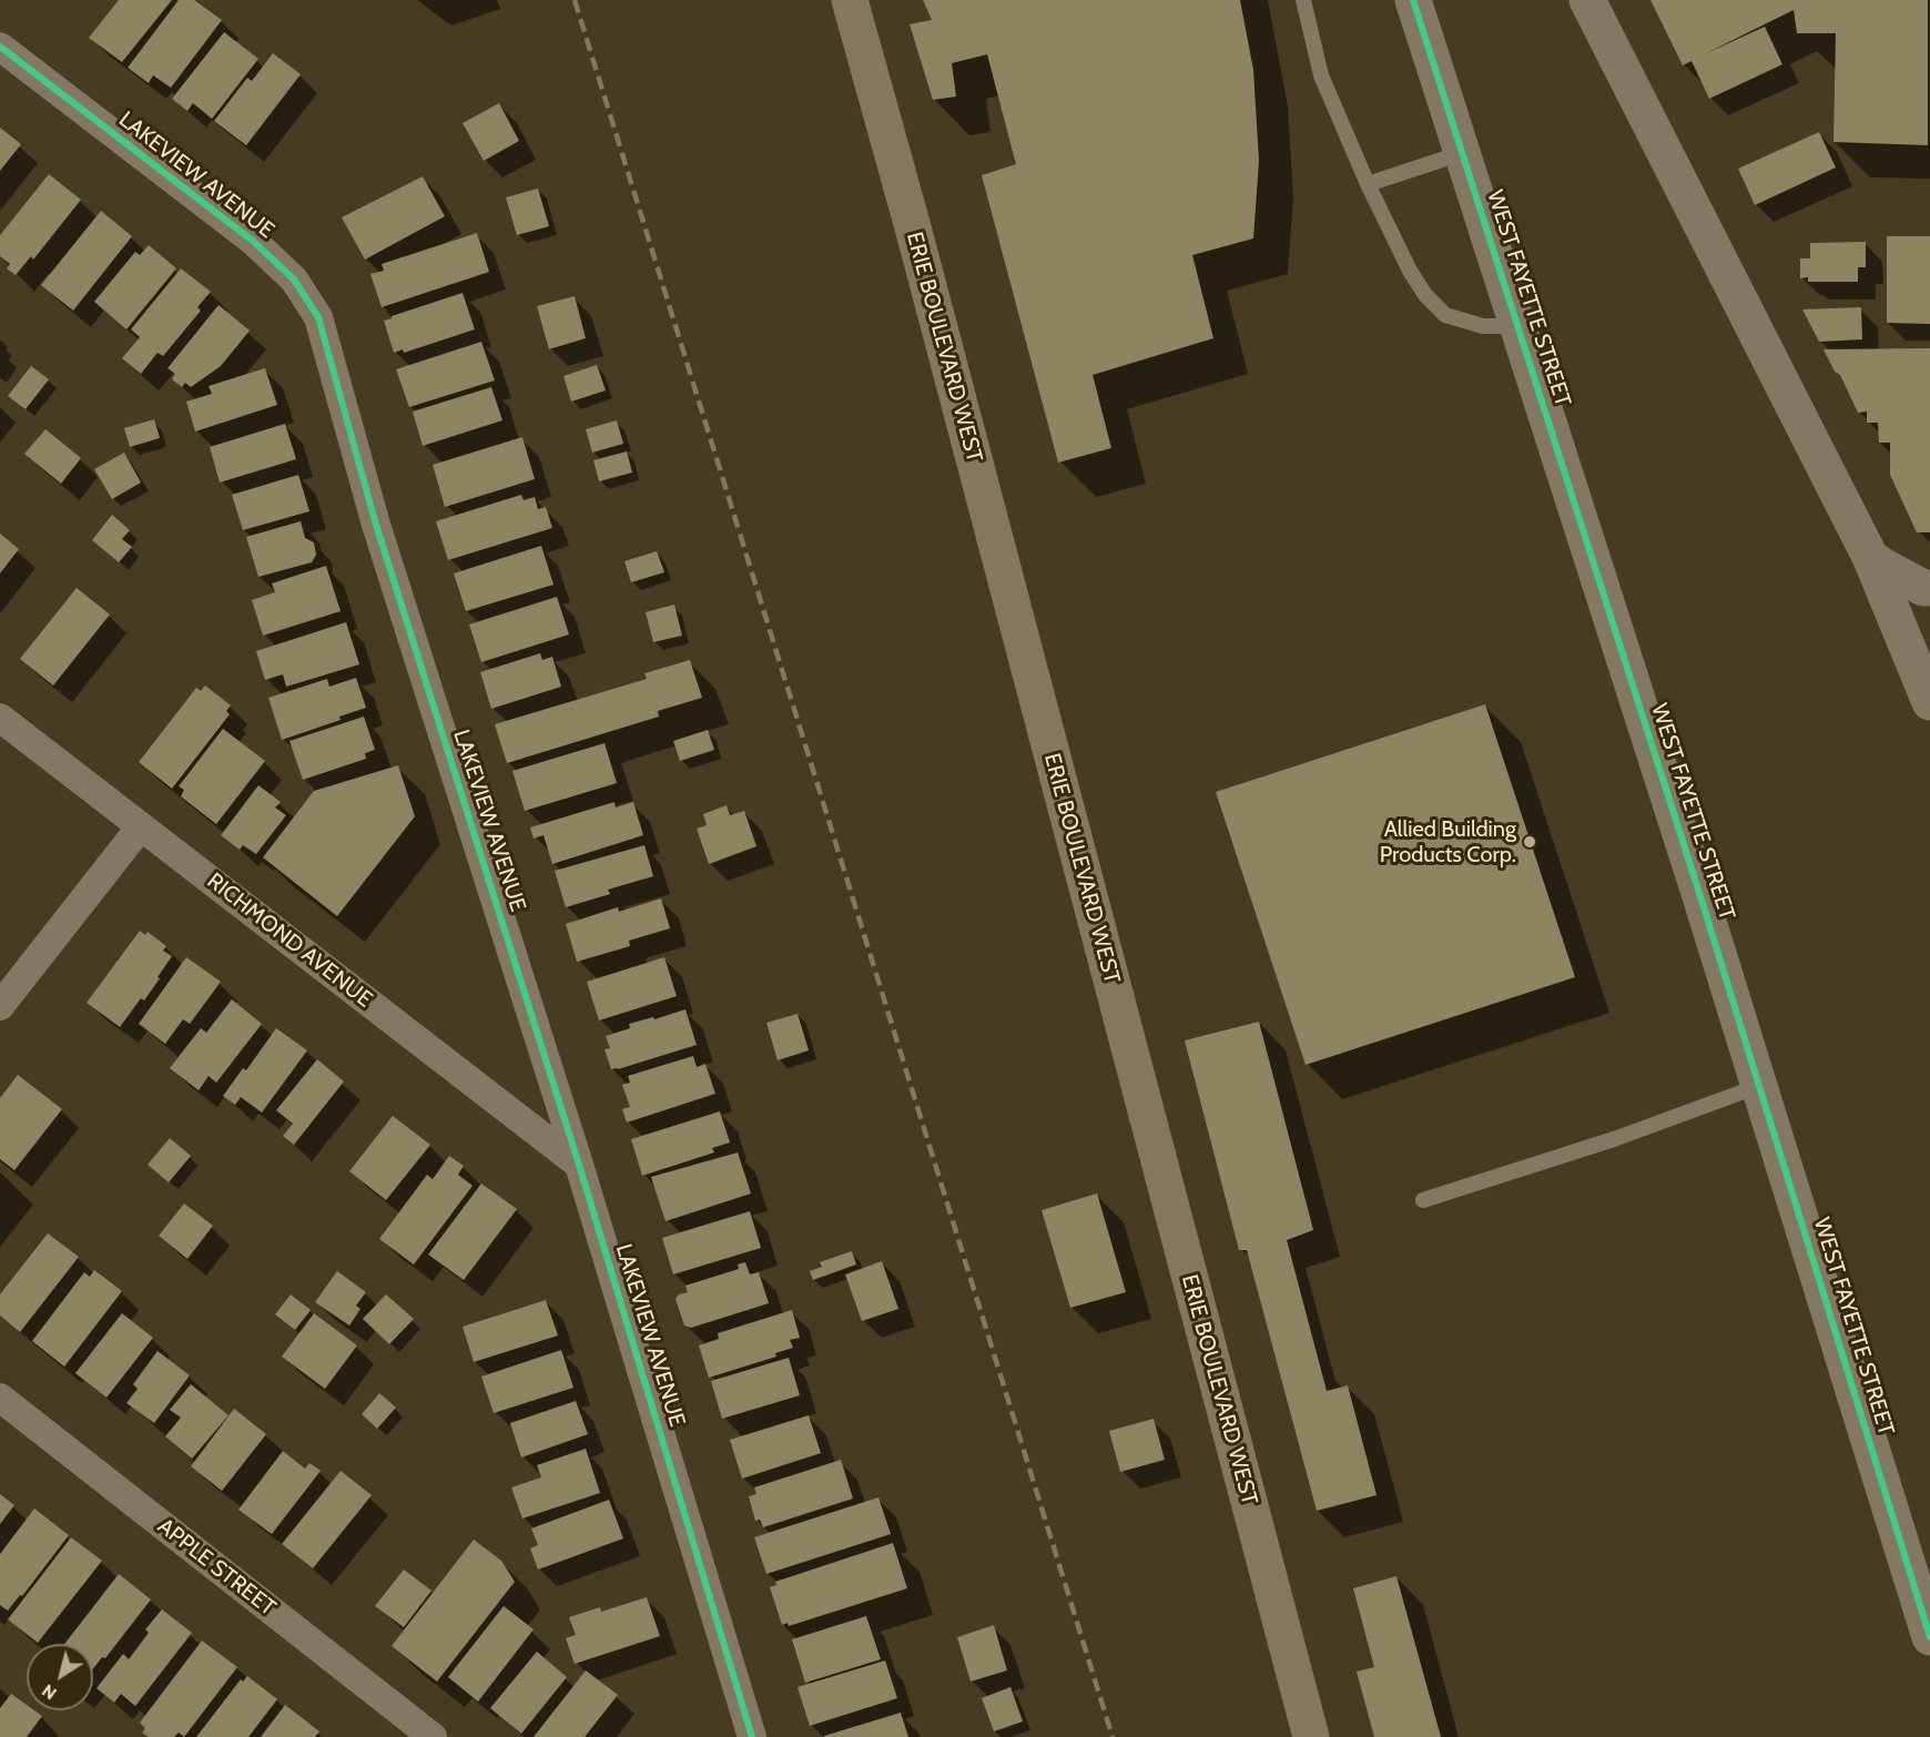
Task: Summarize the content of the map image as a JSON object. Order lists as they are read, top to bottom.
{
  "streets": {
    "main road": ["ERIE BOULEVARD WEST"],
    "street": [
      "LAKEVIEW AVENUE",
      "WEST FAYETTE STREET",
      "RICHMOND AVENUE",
      "APPLE STREET"
    ]
  },
  "crossings": [
    ["LAKEVIEW AVENUE", "RICHMOND AVENUE"]
  ],
  "places": ["Allied Building Products Corp."],
  "north": "bottom left"
}
